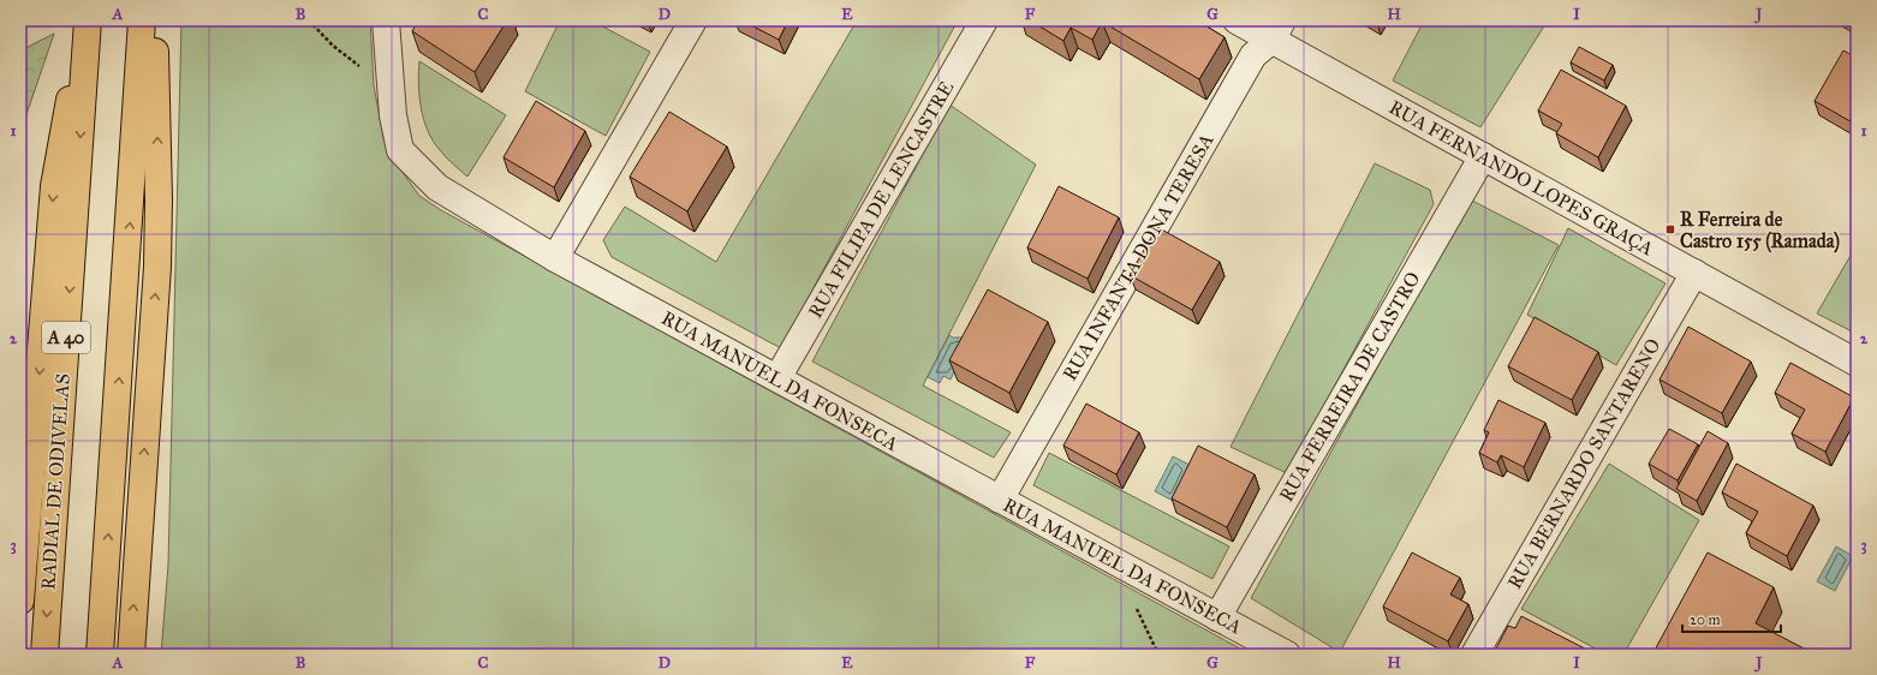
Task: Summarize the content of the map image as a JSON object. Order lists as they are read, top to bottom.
{
  "streets": {
    "highway": ["A 40", "RADIAL DE ODIVELAS"],
    "street": [
      "RUA FERNANDO LOPES GRAÇA",
      "RUA FILIPA DE LENCASTRE",
      "RUA INFANTA DONA TERESA",
      "RUA MANUEL DA FONSECA",
      "RUA FERREIRA DE CASTRO",
      "RUA BERNARDO SANTARENO"
    ]
  },
  "crossings": [
    ["RUA FERNANDO LOPES GRAÇA", "RUA INFANTA DONA TERESA"],
    ["RUA FERNANDO LOPES GRAÇA", "RUA FERREIRA DE CASTRO"],
    ["RUA FERNANDO LOPES GRAÇA", "RUA BERNARDO SANTARENO"],
    ["RUA FILIPA DE LENCASTRE", "RUA MANUEL DA FONSECA"],
    ["RUA INFANTA DONA TERESA", "RUA MANUEL DA FONSECA"],
    ["RUA MANUEL DA FONSECA", "RUA FERREIRA DE CASTRO"]
  ],
  "places": {
    "transit": ["R Ferreira de Castro 155 (Ramada)"]
  },
  "scale_bar": "20 m",
  "grid": {
    "columns": [
      "A",
      "B",
      "C",
      "D",
      "E",
      "F",
      "G",
      "H",
      "I",
      "J"
    ],
    "rows": ["1", "2", "3"]
  }
}
